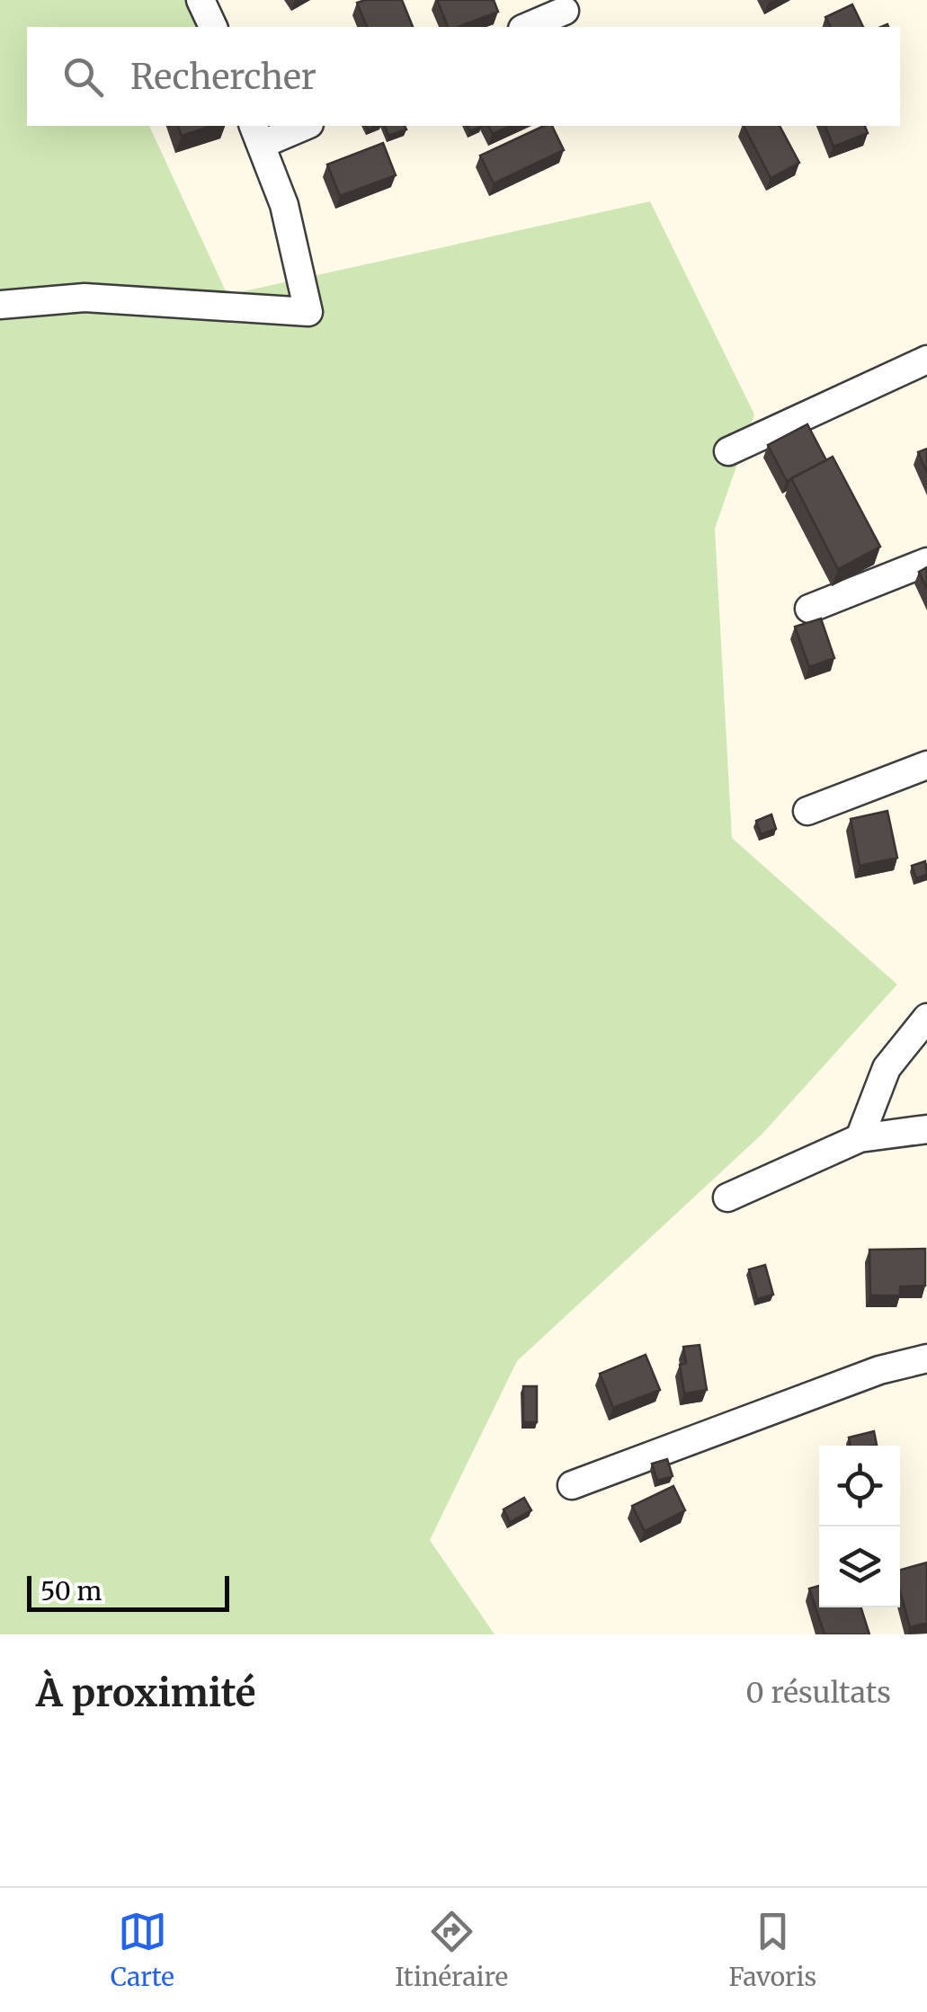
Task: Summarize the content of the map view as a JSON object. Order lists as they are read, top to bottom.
{
  "scale_bar": "50 m",
  "page": {
    "search": "Rechercher",
    "scale": "50 m",
    "heading": ["À proximité", "0 résultats"],
    "nav": ["Carte", "Itinéraire", "Favoris"]
  }
}
